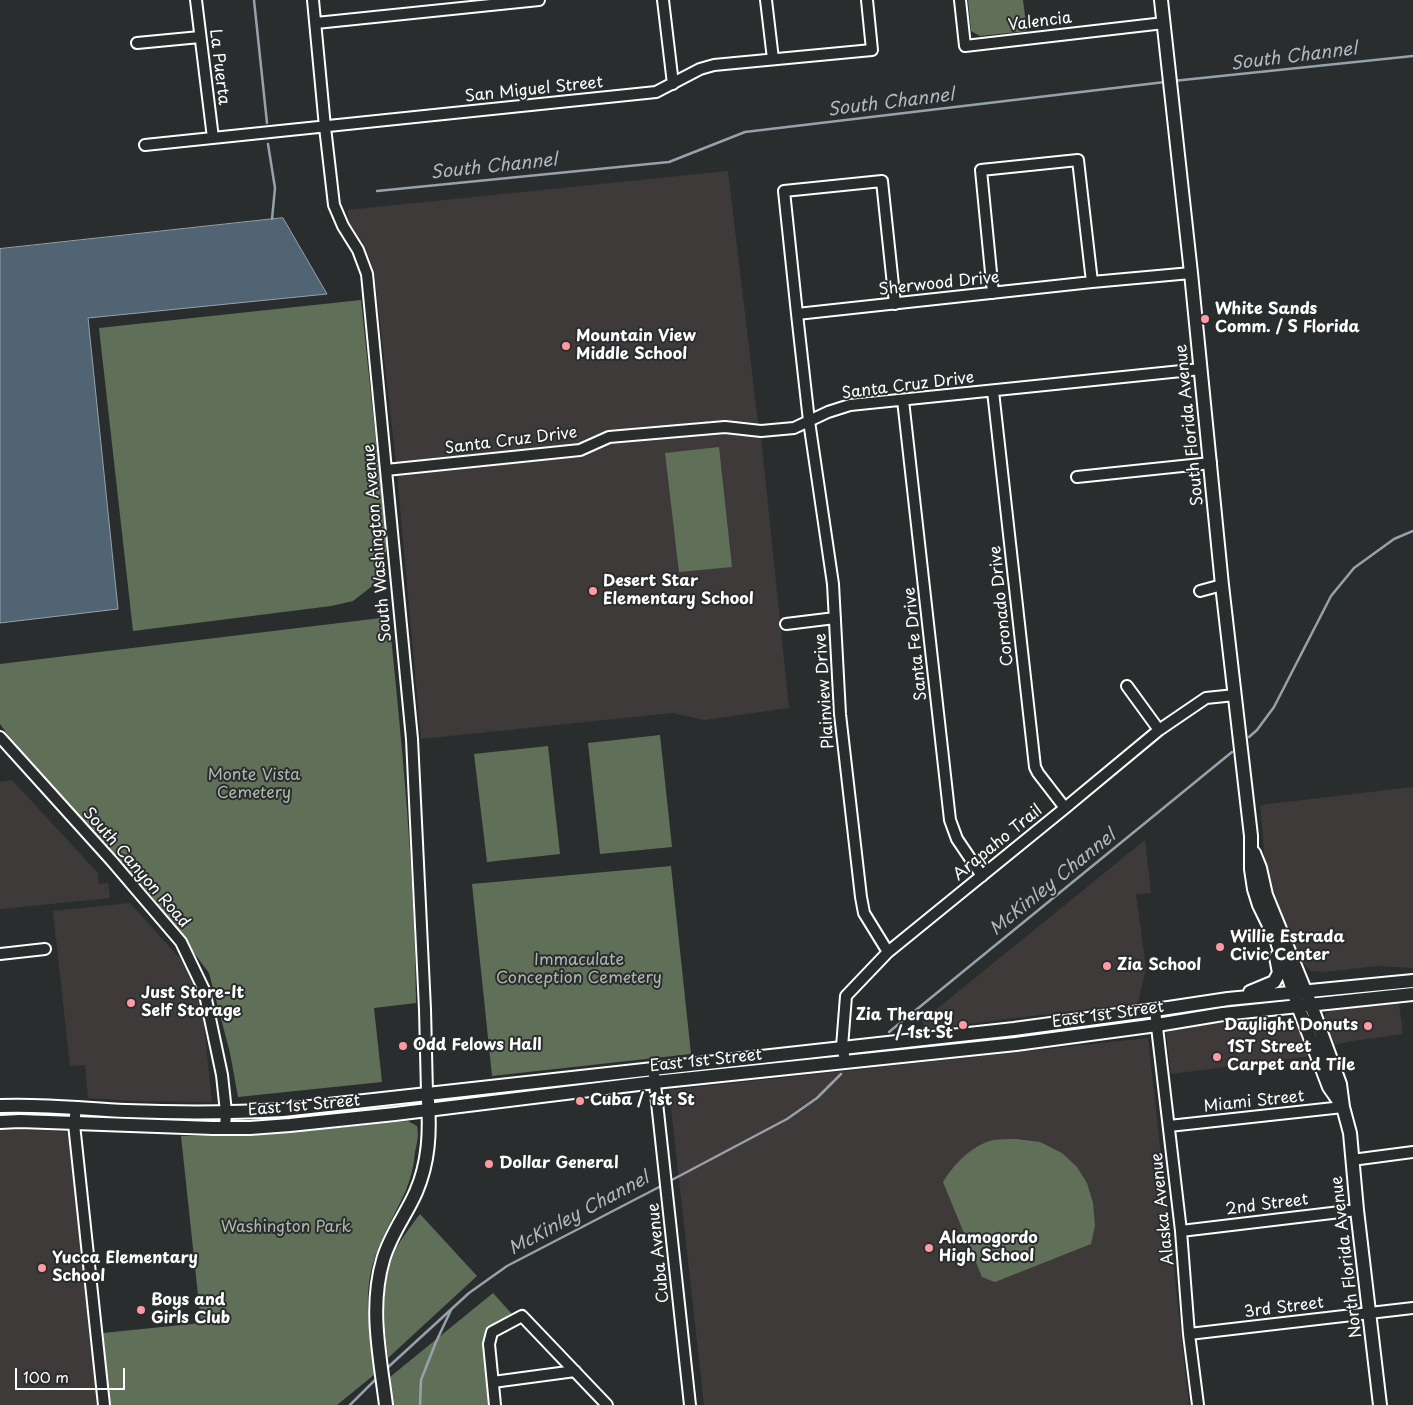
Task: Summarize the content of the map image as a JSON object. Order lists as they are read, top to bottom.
{
  "streets": {
    "main road": ["South Florida Avenue", "East 1st Street", "North Florida Avenue"],
    "street": [
      "Valencia",
      "La Puerta",
      "San Miguel Street",
      "Sherwood Drive",
      "Santa Cruz Drive",
      "South Washington Avenue",
      "Coronado Drive",
      "Santa Fe Drive",
      "Plainview Drive",
      "Arapaho Trail",
      "South Canyon Road",
      "Miami Street",
      "2nd Street",
      "Alaska Avenue",
      "Cuba Avenue",
      "3rd Street"
    ]
  },
  "crossings": [
    ["Valencia", "South Florida Avenue"],
    ["La Puerta", "San Miguel Street"],
    ["San Miguel Street", "South Washington Avenue"],
    ["Sherwood Drive", "South Florida Avenue"],
    ["Santa Cruz Drive", "South Florida Avenue"],
    ["Santa Cruz Drive", "South Washington Avenue"],
    ["Santa Cruz Drive", "Coronado Drive"],
    ["Santa Cruz Drive", "Santa Fe Drive"],
    ["Santa Cruz Drive", "Plainview Drive"],
    ["South Florida Avenue", "Arapaho Trail"],
    ["South Florida Avenue", "East 1st Street"],
    ["South Florida Avenue", "North Florida Avenue"],
    ["South Washington Avenue", "East 1st Street"],
    ["Coronado Drive", "Arapaho Trail"],
    ["Santa Fe Drive", "Arapaho Trail"],
    ["Plainview Drive", "Arapaho Trail"],
    ["Arapaho Trail", "East 1st Street"],
    ["South Canyon Road", "East 1st Street"],
    ["East 1st Street", "Alaska Avenue"],
    ["East 1st Street", "Cuba Avenue"],
    ["East 1st Street", "North Florida Avenue"],
    ["Miami Street", "Alaska Avenue"],
    ["Miami Street", "North Florida Avenue"],
    ["2nd Street", "Alaska Avenue"],
    ["2nd Street", "North Florida Avenue"],
    ["Alaska Avenue", "3rd Street"],
    ["North Florida Avenue", "3rd Street"]
  ],
  "water": ["South Channel", "McKinley Channel"],
  "parks": ["Monte Vista Cemetery", "Immaculate Conception Cemetery", "Washington Park"],
  "places": [
    "White Sands Comm. / S Florida",
    "Mountain View Middle School",
    "Desert Star Elementary School",
    "Willie Estrada Civic Center",
    "Zia School",
    "Just Store-It Self Storage",
    "Zia Therapy / 1st St",
    "Daylight Donuts",
    "Odd Felows Hall",
    "1ST Street Carpet and Tile",
    "Cuba / 1st St",
    "Dollar General",
    "Alamogordo High School",
    "Yucca Elementary School",
    "Boys and Girls Club"
  ],
  "scale_bar": "100 m"
}
